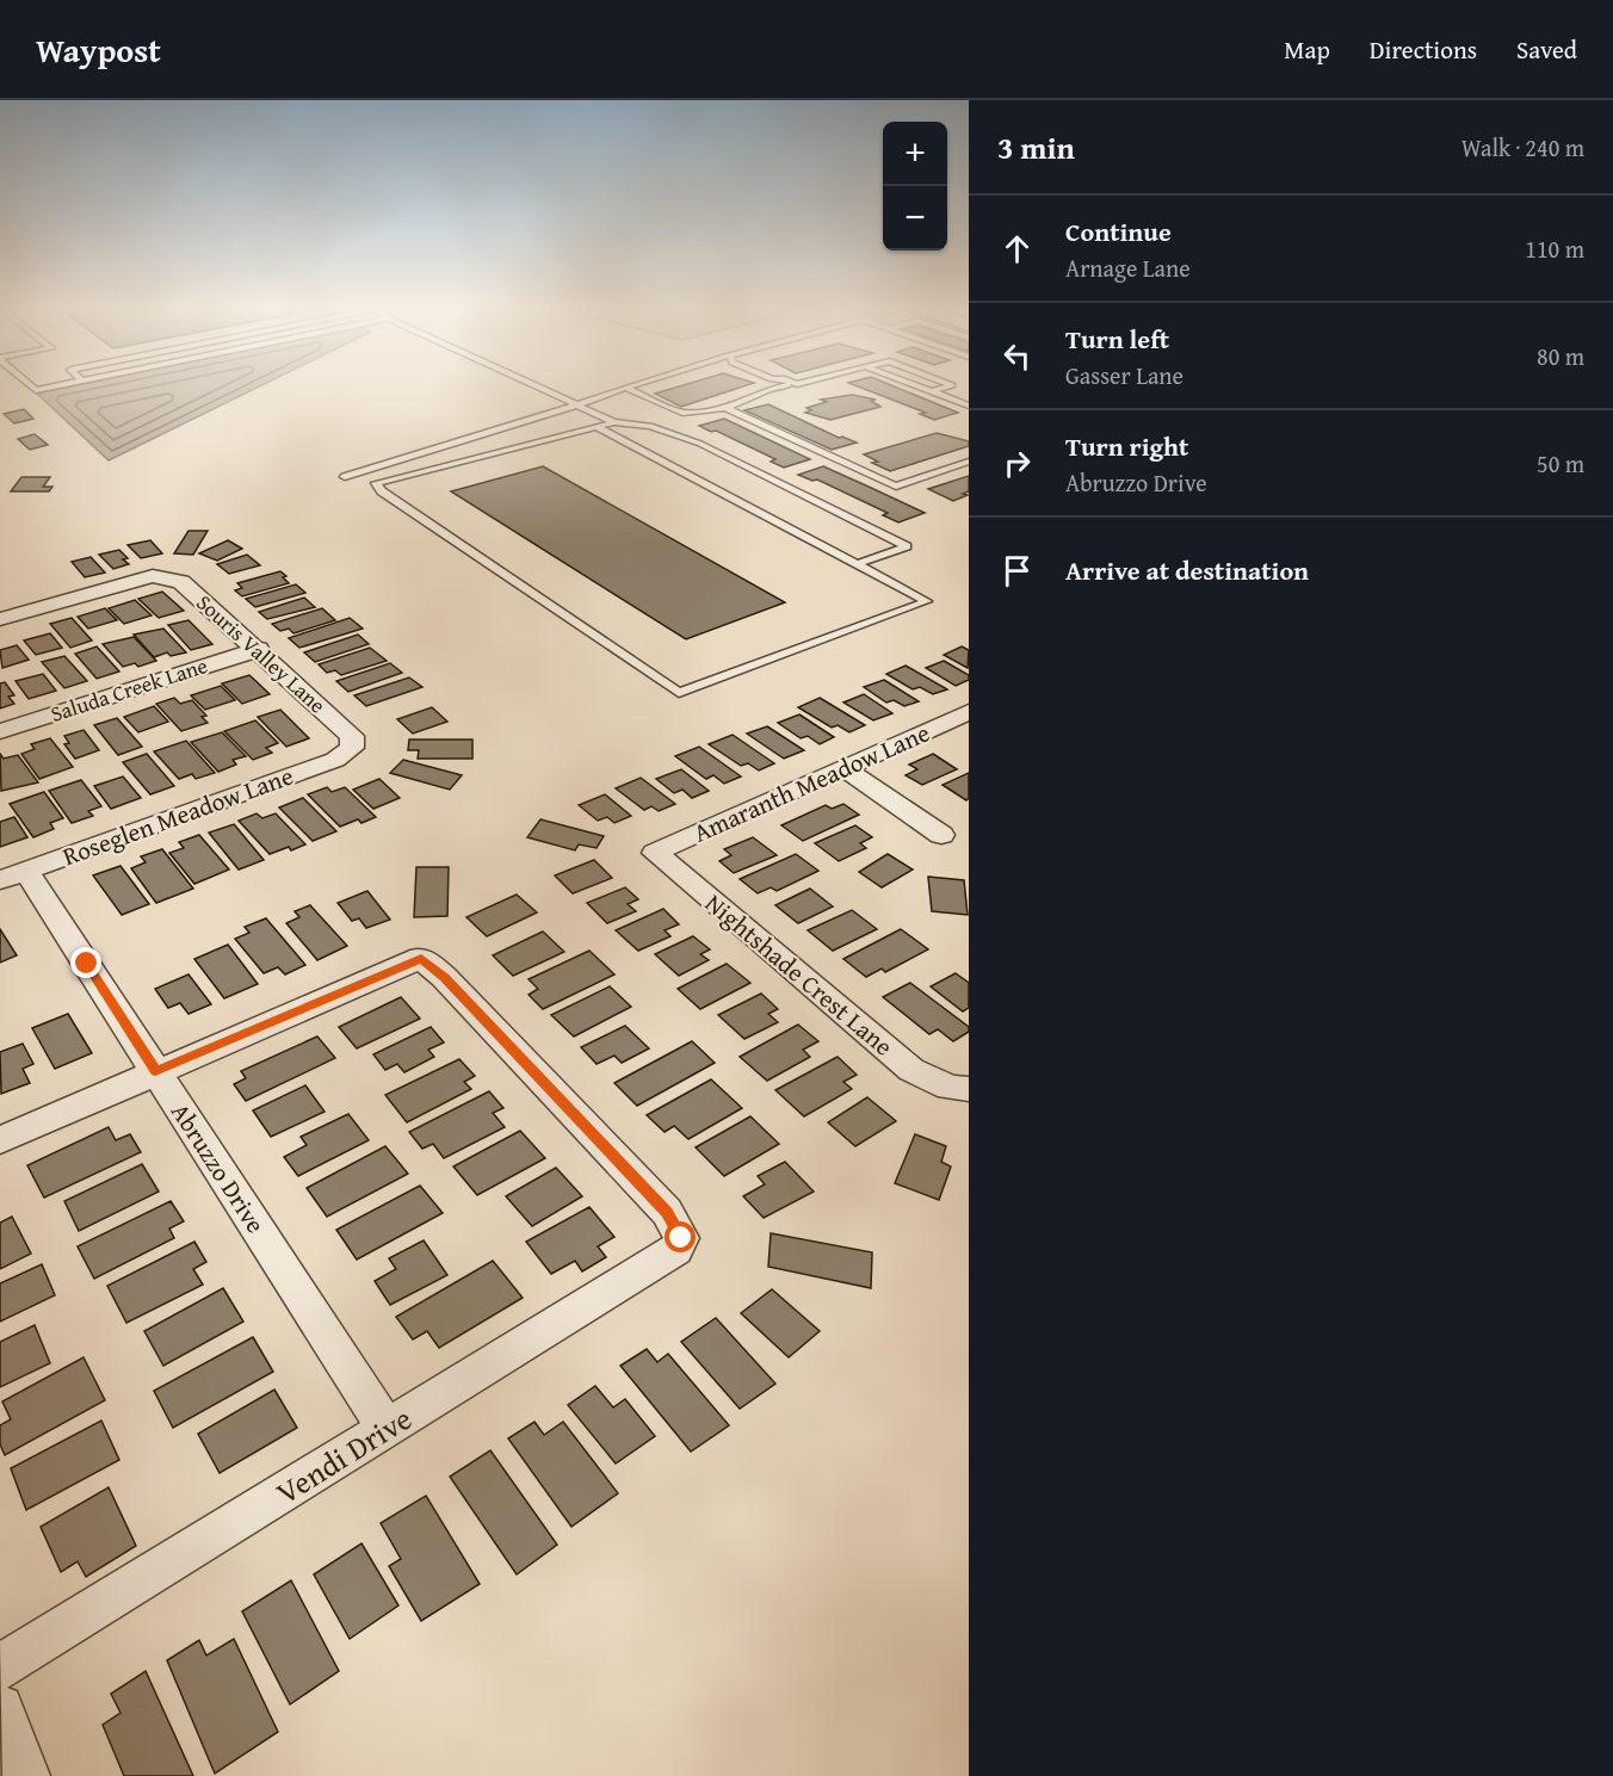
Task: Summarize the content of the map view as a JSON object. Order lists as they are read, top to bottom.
{
  "streets": {
    "street": [
      "Souris Valley Lane",
      "Saluda Creek Lane",
      "Amaranth Meadow Lane",
      "Roseglen Meadow Lane",
      "Nightshade Crest Lane",
      "Abruzzo Drive",
      "Vendi Drive"
    ]
  },
  "crossings": [
    ["Souris Valley Lane", "Saluda Creek Lane"],
    ["Souris Valley Lane", "Roseglen Meadow Lane"],
    ["Amaranth Meadow Lane", "Nightshade Crest Lane"],
    ["Roseglen Meadow Lane", "Abruzzo Drive"],
    ["Abruzzo Drive", "Vendi Drive"]
  ],
  "page": {
    "header": "Waypost",
    "nav": ["Map", "Directions", "Saved"],
    "heading": ["3 min", "Walk · 240 m"],
    "map_buttons": ["+", "−"],
    "list": [
      ["Continue", "Arnage Lane", "110 m"],
      ["Turn left", "Gasser Lane", "80 m"],
      ["Turn right", "Abruzzo Drive", "50 m"],
      "Arrive at destination"
    ]
  }
}
